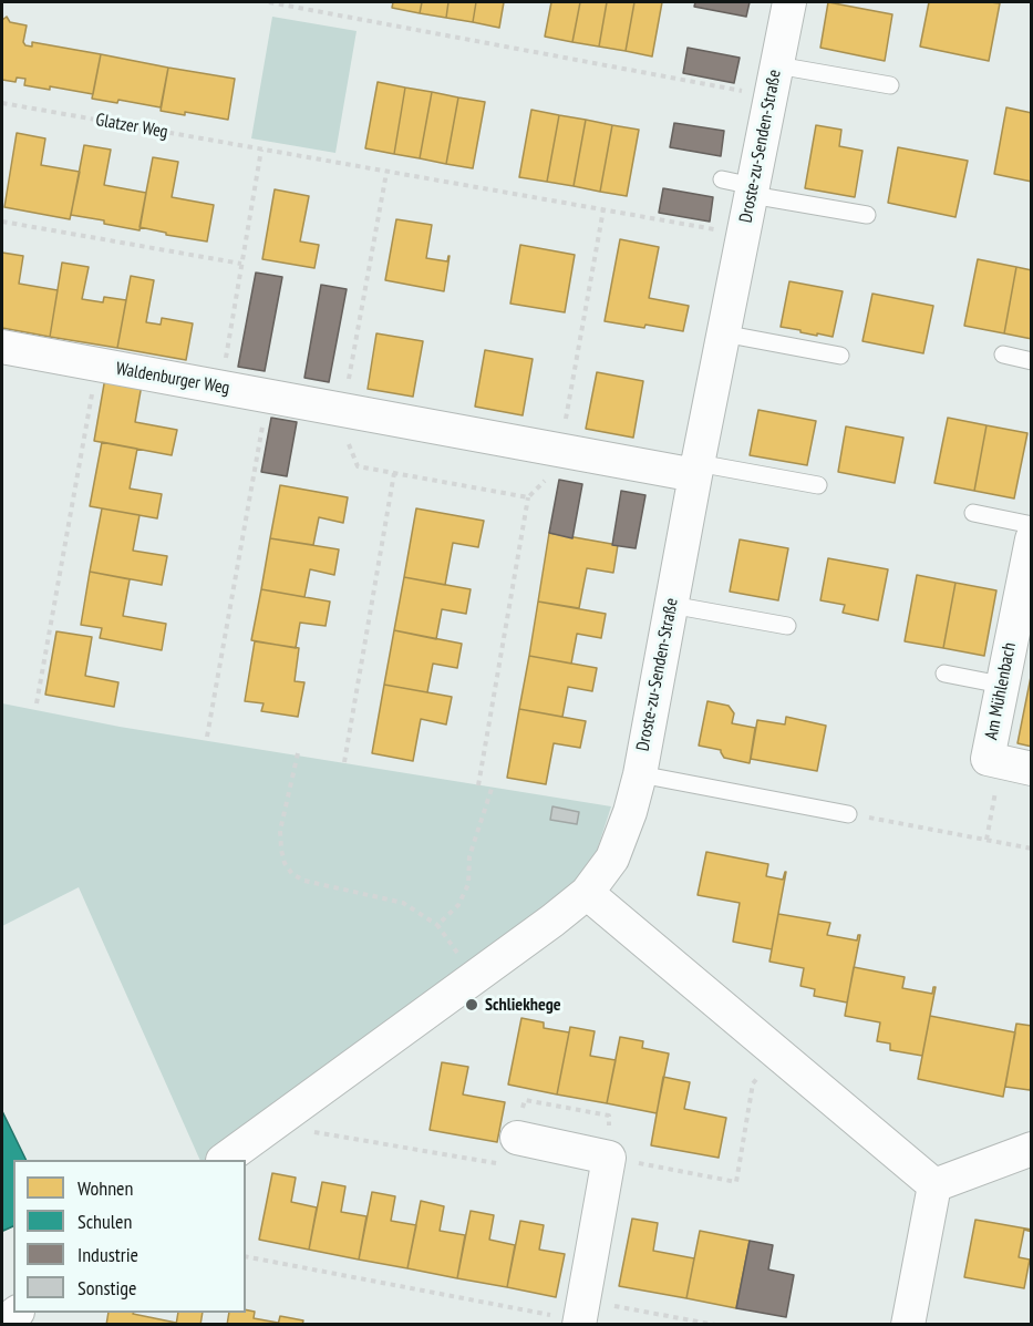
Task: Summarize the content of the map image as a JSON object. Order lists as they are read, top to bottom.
{
  "streets": {
    "street": ["Droste-zu-Senden-Straße", "Waldenburger Weg", "Am Mühlenbach"],
    "path": ["Glatzer Weg"]
  },
  "crossings": [
    ["Glatzer Weg", "Droste-zu-Senden-Straße"],
    ["Droste-zu-Senden-Straße", "Waldenburger Weg"]
  ],
  "places": ["Schliekhege"],
  "legend": [
    "Wohnen",
    "Schulen",
    "Industrie",
    "Sonstige"
  ]
}
